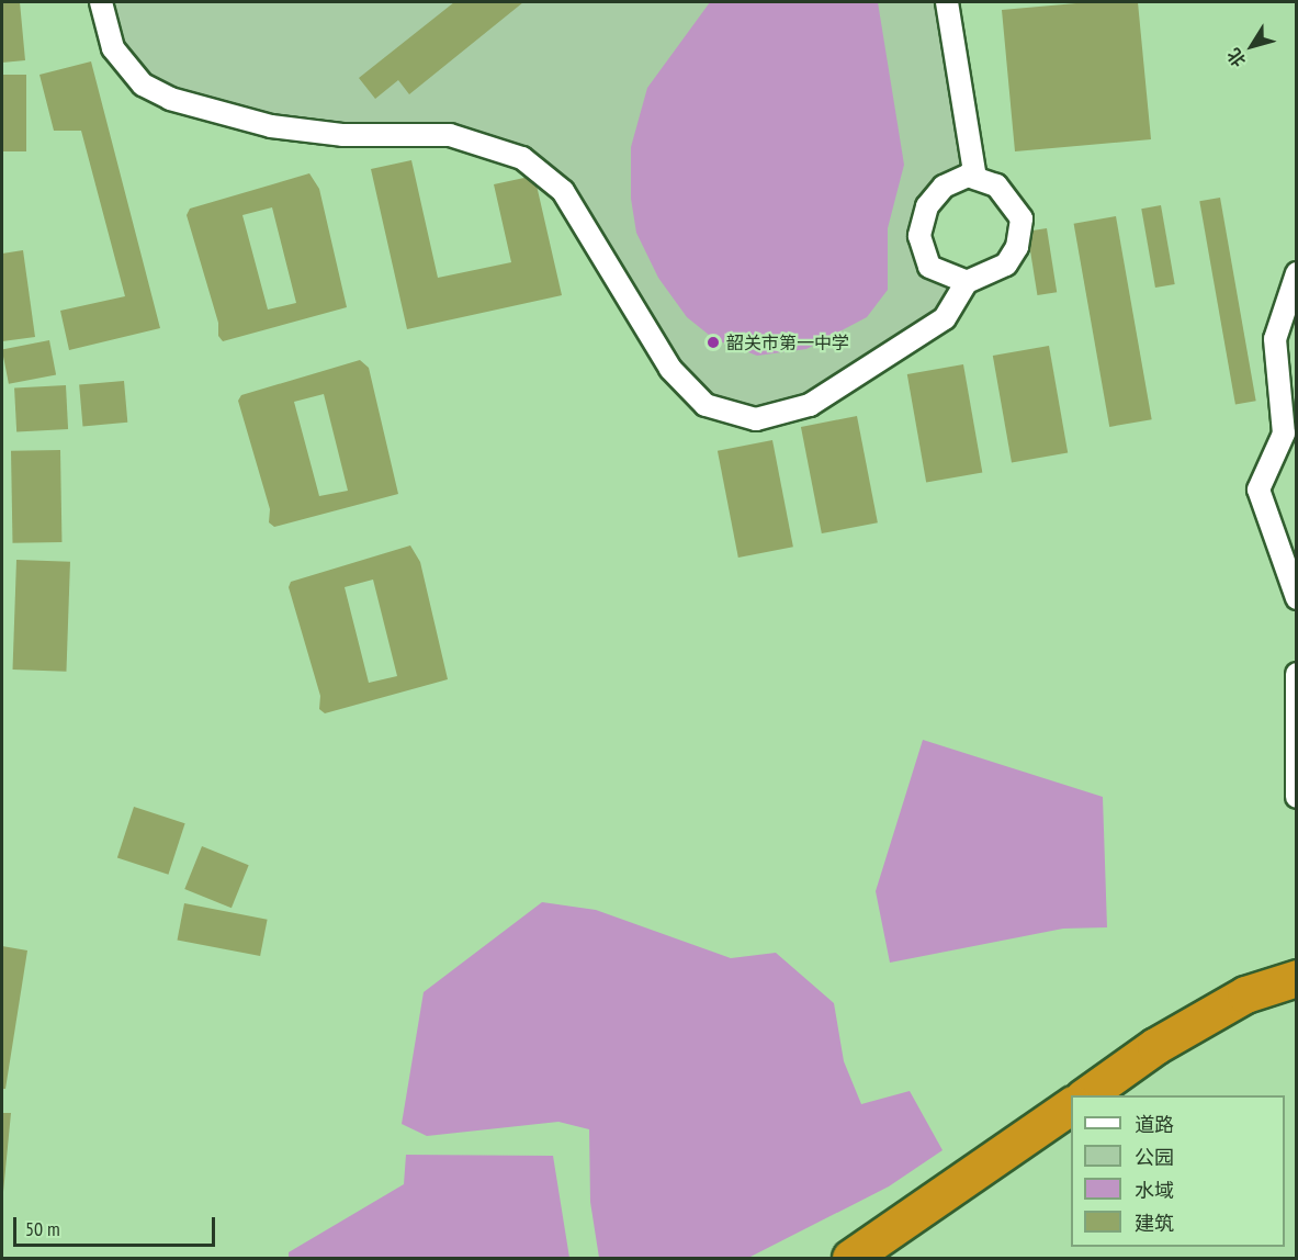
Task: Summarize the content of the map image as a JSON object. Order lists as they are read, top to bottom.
{
  "places": ["韶关市第一中学"],
  "legend": [
    "道路",
    "公园",
    "水域",
    "建筑"
  ],
  "scale_bar": "50 m",
  "north": "bottom left"
}
